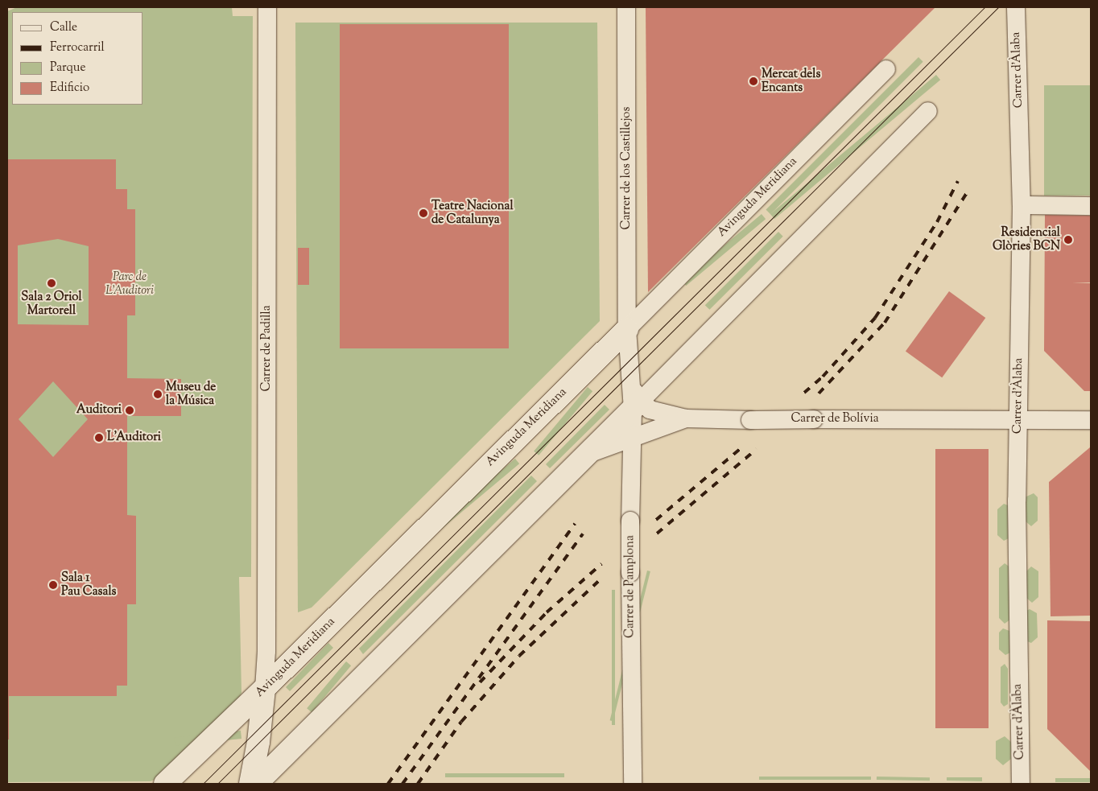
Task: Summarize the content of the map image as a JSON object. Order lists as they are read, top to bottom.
{
  "streets": {
    "street": [
      "Carrer d'Àlaba",
      "Carrer de los Castillejos",
      "Avinguda Meridiana",
      "Carrer de Padilla",
      "Carrer de Bolívia",
      "Carrer de Pamplona"
    ]
  },
  "crossings": [
    ["Carrer d'Àlaba", "Carrer de Bolívia"],
    ["Carrer de los Castillejos", "Avinguda Meridiana"],
    ["Carrer de los Castillejos", "Carrer de Pamplona"],
    ["Avinguda Meridiana", "Carrer de Padilla"],
    ["Avinguda Meridiana", "Carrer de Pamplona"],
    ["Carrer de Bolívia", "Carrer de Pamplona"]
  ],
  "parks": ["Parc de L'Auditori"],
  "places": [
    "Mercat dels Encants",
    "Teatre Nacional de Catalunya",
    "Residencial Glòries BCN",
    "Sala 2 Oriol Martorell",
    "Museu de la Música",
    "Auditori",
    "L'Auditori",
    "Sala 1 Pau Casals"
  ],
  "legend": [
    "Calle",
    "Ferrocarril",
    "Parque",
    "Edificio"
  ]
}
